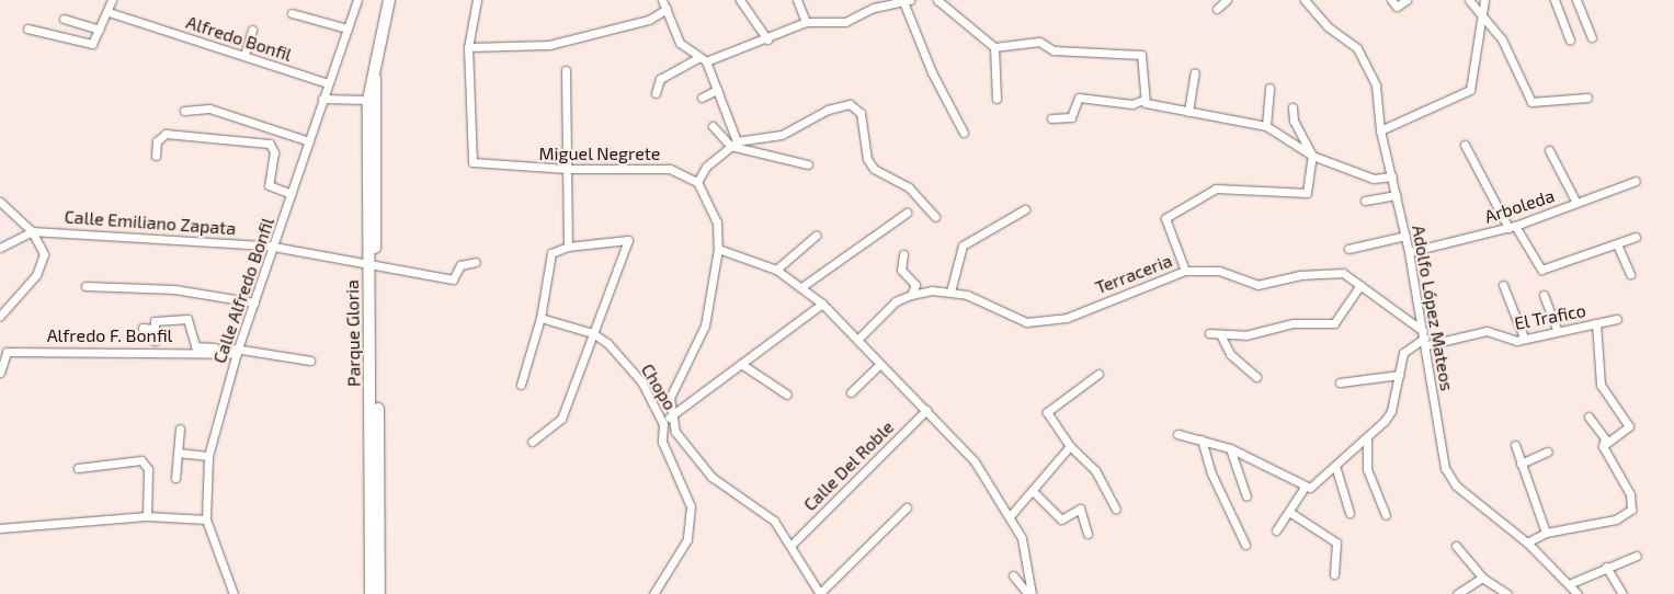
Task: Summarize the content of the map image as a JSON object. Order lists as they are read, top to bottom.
{
  "streets": {
    "main road": ["Parque Gloria"],
    "street": [
      "Alfredo Bonfil",
      "Miguel Negrete",
      "Arboleda",
      "Calle Emiliano Zapata",
      "Terraceria",
      "Calle Alfredo Bonfil",
      "Adolfo López Mateos",
      "El Trafico",
      "Alfredo F. Bonfil",
      "Chopo",
      "Calle Del Roble"
    ]
  },
  "crossings": [
    ["Alfredo Bonfil", "Calle Alfredo Bonfil"],
    ["Arboleda", "Adolfo López Mateos"],
    ["Calle Emiliano Zapata", "Calle Alfredo Bonfil"],
    ["Calle Emiliano Zapata", "Parque Gloria"],
    ["Terraceria", "Adolfo López Mateos"],
    ["Terraceria", "El Trafico"],
    ["Calle Alfredo Bonfil", "Alfredo F. Bonfil"],
    ["Adolfo López Mateos", "El Trafico"]
  ]
}
